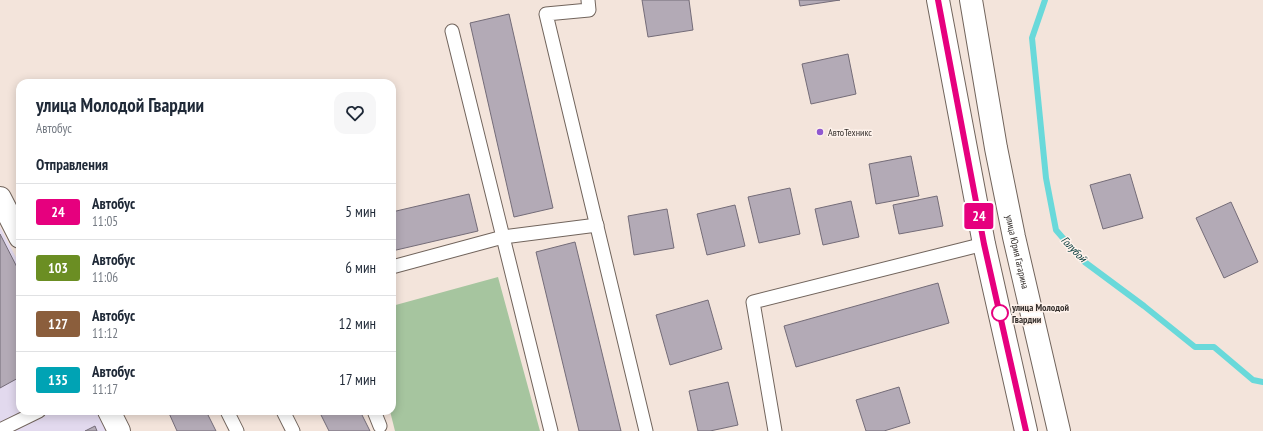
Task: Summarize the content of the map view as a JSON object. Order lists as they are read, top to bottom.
{
  "streets": {
    "main road": ["улица Юрия Гагарина"]
  },
  "water": ["Голубой"],
  "places": ["АвтоТехникс", "улица Молодой Гвардии"],
  "lines": ["bus line 24"],
  "page": {
    "on_map": "24",
    "heading": [
      ["улица Молодой Гвардии", "Автобус"],
      "Отправления"
    ],
    "list": [
      {
        "mark": "24",
        "name": "Автобус",
        "note": "11:05",
        "value": "5 мин"
      },
      {
        "mark": "103",
        "name": "Автобус",
        "note": "11:06",
        "value": "6 мин"
      },
      {
        "mark": "127",
        "name": "Автобус",
        "note": "11:12",
        "value": "12 мин"
      },
      {
        "mark": "135",
        "name": "Автобус",
        "note": "11:17",
        "value": "17 мин"
      }
    ]
  }
}
